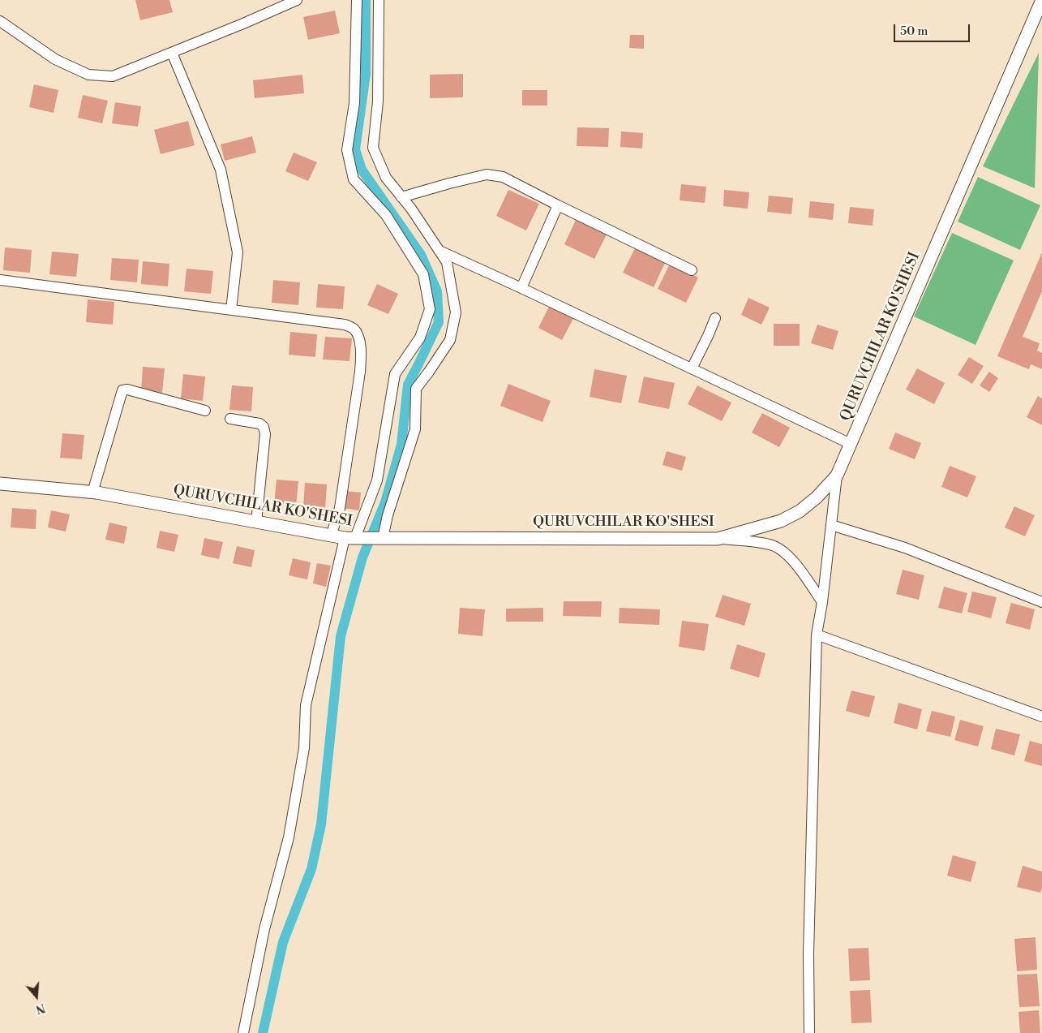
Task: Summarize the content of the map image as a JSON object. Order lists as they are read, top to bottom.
{
  "streets": {
    "main road": ["QURUVCHILAR KO'SHESI"]
  },
  "scale_bar": "50 m",
  "north": "bottom"
}
